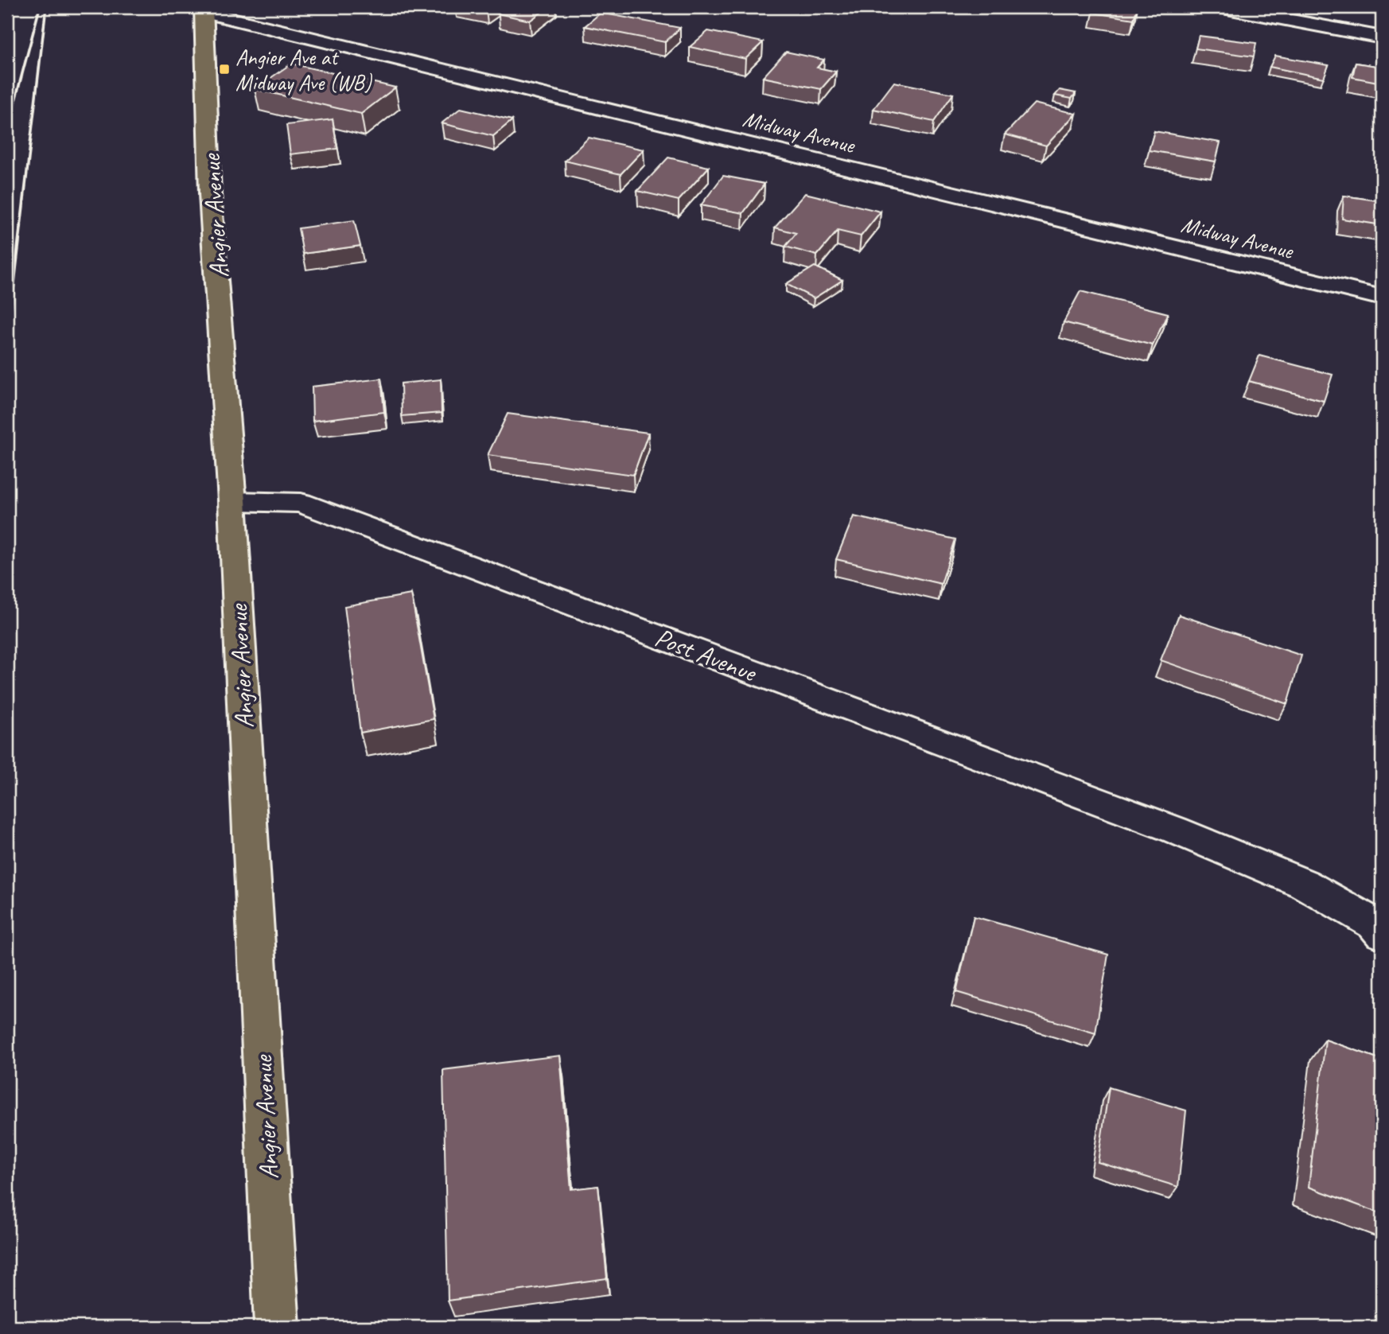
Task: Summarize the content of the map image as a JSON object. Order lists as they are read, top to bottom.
{
  "streets": {
    "main road": ["Angier Avenue"],
    "street": ["Midway Avenue", "Post Avenue"]
  },
  "crossings": [
    ["Midway Avenue", "Angier Avenue"],
    ["Angier Avenue", "Post Avenue"]
  ],
  "places": {
    "transit": ["Angier Ave at Midway Ave (WB)"]
  }
}
